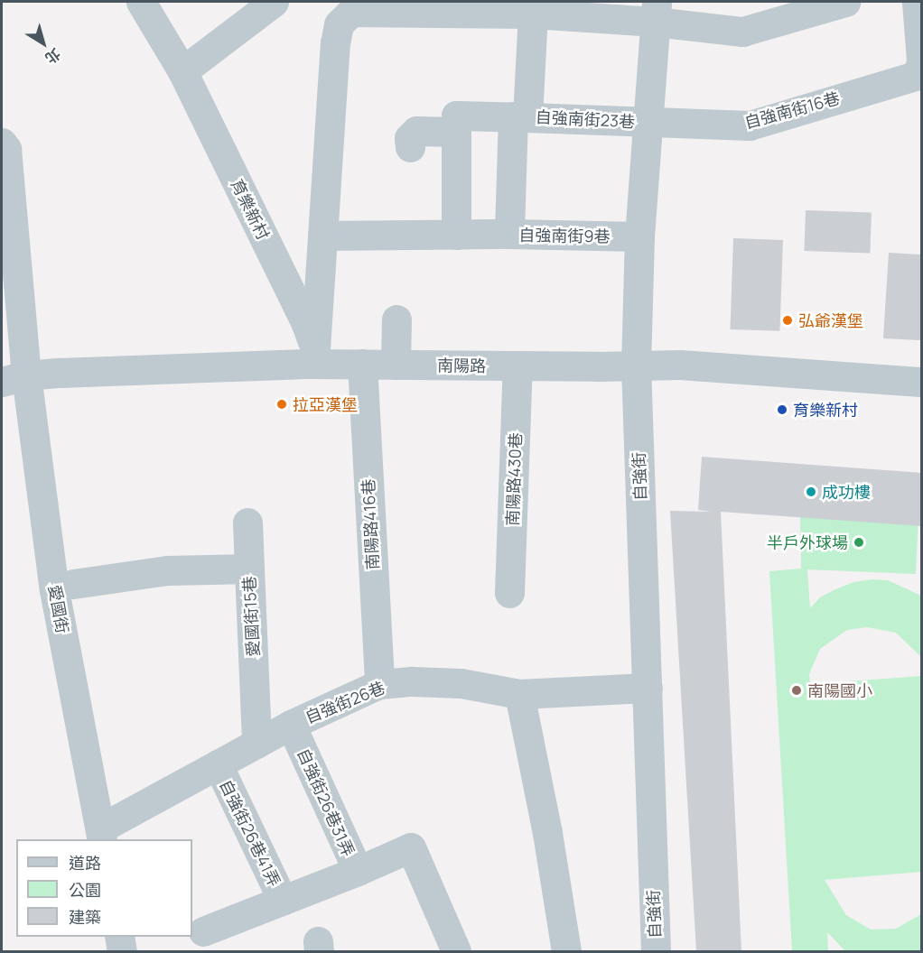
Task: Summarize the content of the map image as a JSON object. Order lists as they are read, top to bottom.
{
  "streets": {
    "street": [
      "自強南街16巷",
      "自強南街23巷",
      "育樂新村",
      "自強南街9巷",
      "南陽路",
      "自強街",
      "南陽路430巷",
      "南陽路416巷",
      "愛國街",
      "愛國街15巷",
      "自強街26巷",
      "自強街26巷31弄",
      "自強街26巷41弄"
    ]
  },
  "crossings": [
    ["自強南街16巷", "自強南街23巷"],
    ["自強南街16巷", "自強街"],
    ["自強南街23巷", "自強南街9巷"],
    ["自強南街23巷", "自強街"],
    ["育樂新村", "南陽路"],
    ["自強南街9巷", "自強街"],
    ["南陽路", "自強街"],
    ["南陽路", "南陽路430巷"],
    ["南陽路", "南陽路416巷"],
    ["南陽路", "愛國街"],
    ["自強街", "自強街26巷"],
    ["南陽路416巷", "自強街26巷"],
    ["愛國街", "自強街26巷"],
    ["愛國街15巷", "自強街26巷"],
    ["自強街26巷", "自強街26巷31弄"],
    ["自強街26巷", "自強街26巷41弄"],
    ["自強街26巷31弄", "自強街26巷41弄"]
  ],
  "places": [
    "弘爺漢堡",
    "拉亞漢堡",
    "育樂新村",
    "成功樓",
    "半戶外球場",
    "南陽國小"
  ],
  "legend": ["道路", "公園", "建築"],
  "north": "bottom right"
}
